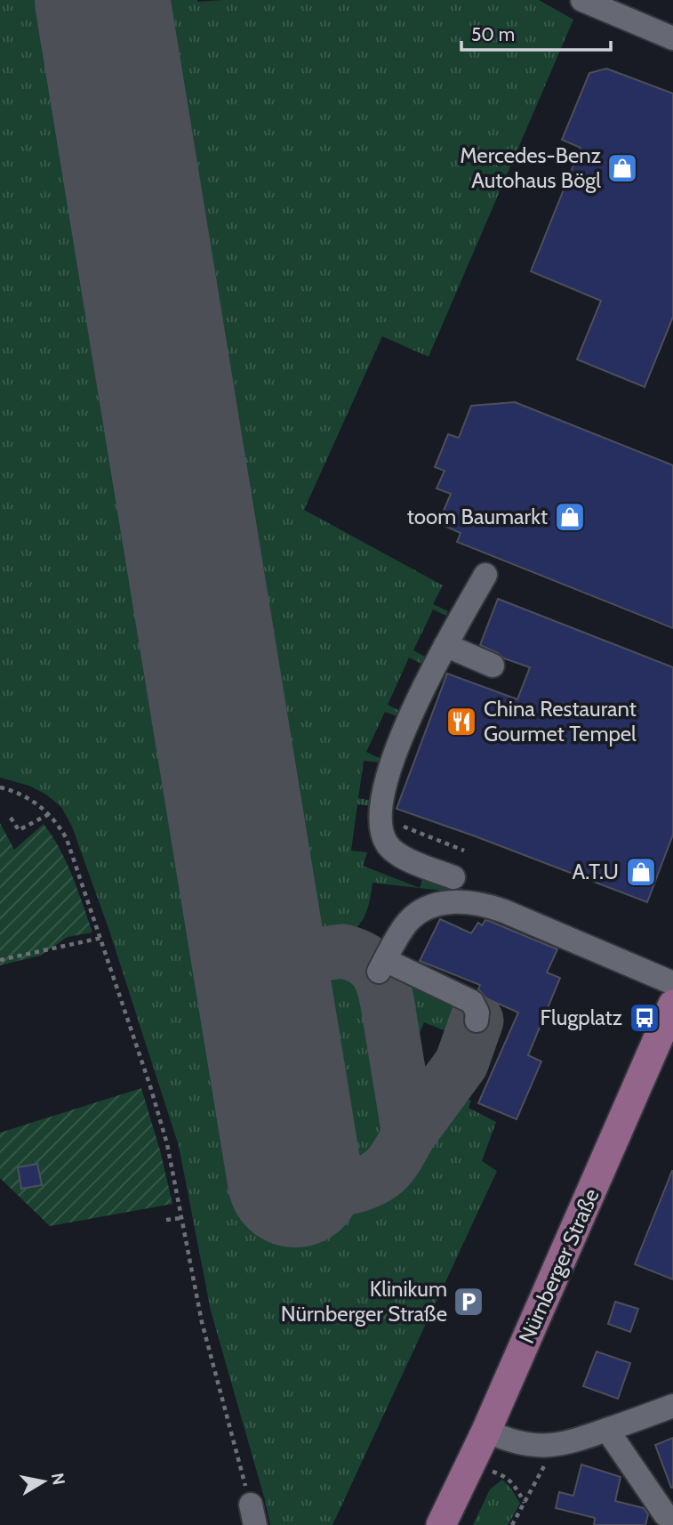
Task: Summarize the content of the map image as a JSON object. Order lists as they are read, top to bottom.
{
  "streets": {
    "main road": ["Nürnberger Straße"]
  },
  "places": {
    "shop": ["Mercedes-Benz Autohaus Bögl", "toom Baumarkt", "A.T.U"],
    "restaurant": ["China Restaurant Gourmet Tempel"],
    "bus stop": ["Flugplatz"],
    "parking": ["Klinikum Nürnberger Straße"]
  },
  "scale_bar": "50 m",
  "north": "right"
}
